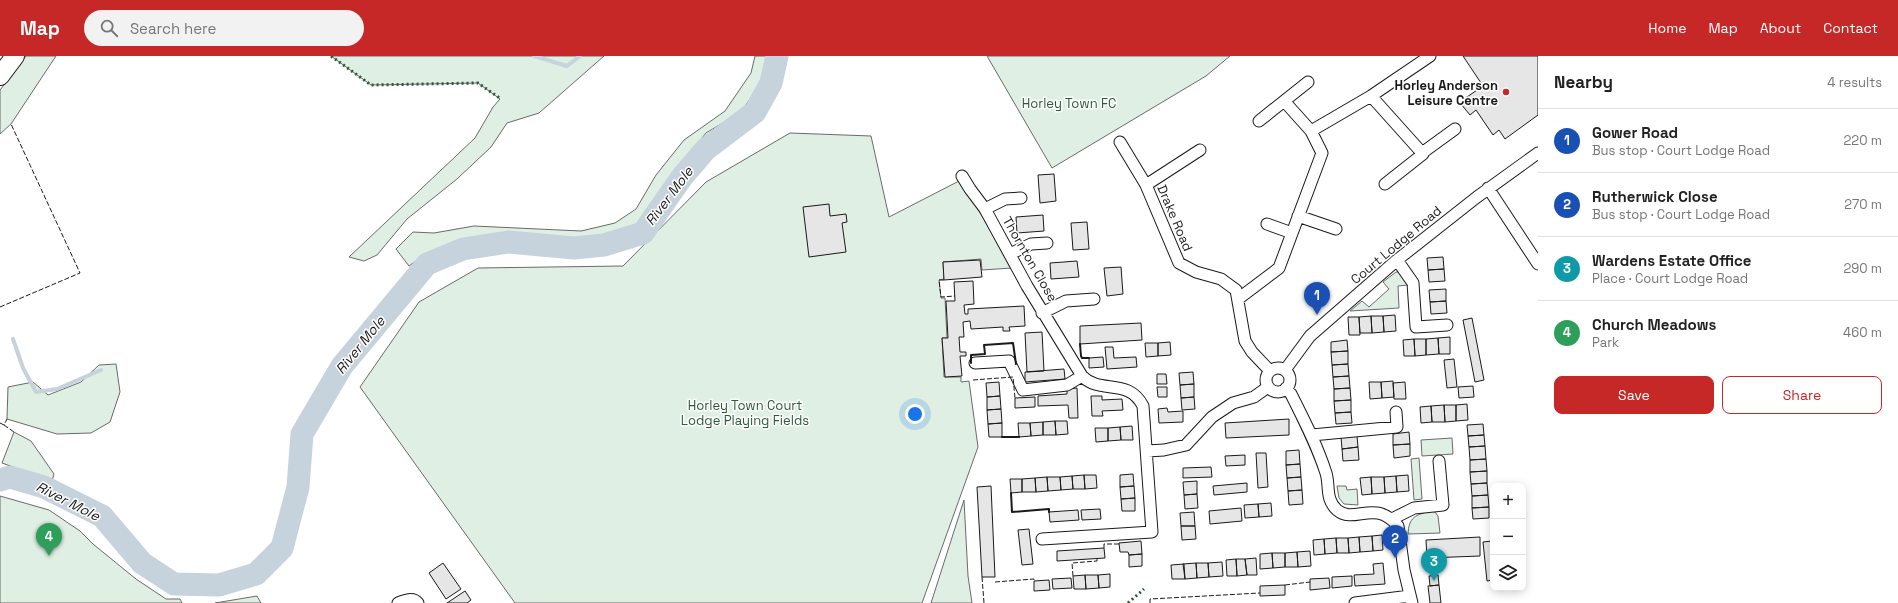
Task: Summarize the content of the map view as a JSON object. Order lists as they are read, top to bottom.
{
  "streets": {
    "street": ["Drake Road", "Court Lodge Road", "Thornton Close"]
  },
  "water": ["River Mole"],
  "parks": ["Horley Town FC", "Horley Town Court Lodge Playing Fields"],
  "places": ["Horley Anderson Leisure Centre"],
  "page": {
    "header": "Map",
    "search": "Search here",
    "nav": [
      "Home",
      "Map",
      "About",
      "Contact"
    ],
    "heading": ["Nearby", "4 results"],
    "list": [
      {
        "mark": "1",
        "name": "Gower Road",
        "note": "Bus stop · Court Lodge Road",
        "value": "220 m"
      },
      {
        "mark": "2",
        "name": "Rutherwick Close",
        "note": "Bus stop · Court Lodge Road",
        "value": "270 m"
      },
      {
        "mark": "3",
        "name": "Wardens Estate Office",
        "note": "Place · Court Lodge Road",
        "value": "290 m"
      },
      {
        "mark": "4",
        "name": "Church Meadows",
        "note": "Park",
        "value": "460 m"
      }
    ],
    "pins": [
      "1",
      "4",
      "2",
      "3"
    ],
    "buttons": ["Save", "Share"],
    "map_buttons": ["+", "−"]
  }
}
